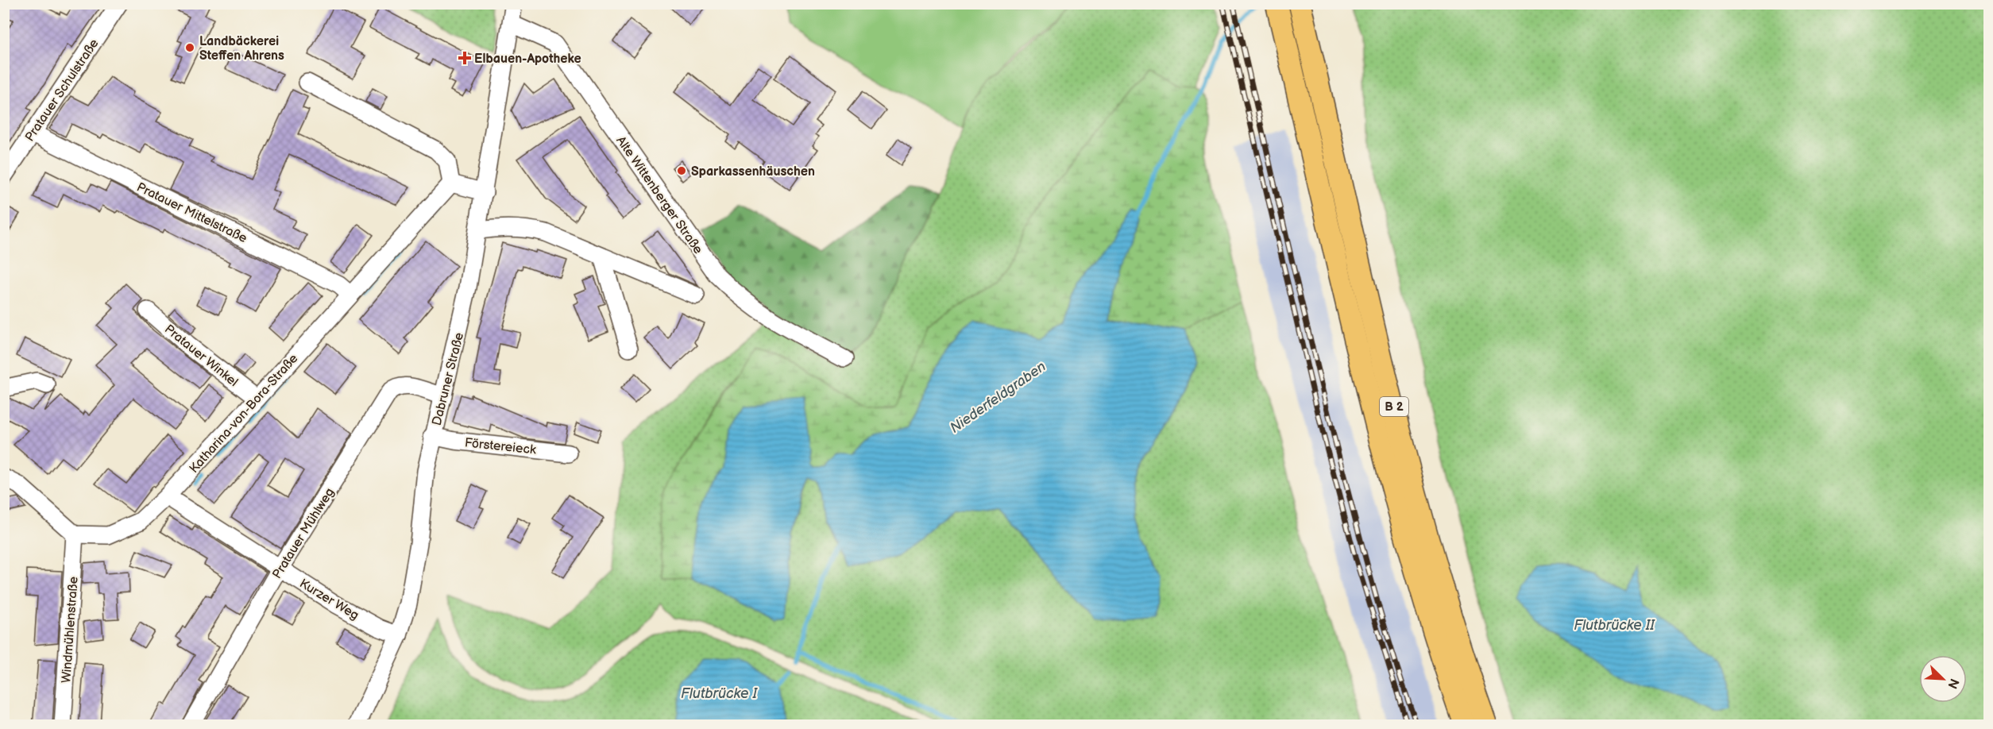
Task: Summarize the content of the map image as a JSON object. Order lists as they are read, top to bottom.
{
  "streets": {
    "main road": ["B 2"],
    "street": [
      "Pratauer Schulstraße",
      "Alte Wittenberger Straße",
      "Pratauer Mittelstraße",
      "Pratauer Winkel",
      "Dabruner Straße",
      "Katharina-von-Bora-Straße",
      "Förstereieck",
      "Pratauer Mühlweg",
      "Kurzer Weg",
      "Windmühlenstraße"
    ]
  },
  "crossings": [
    ["Pratauer Schulstraße", "Pratauer Mittelstraße"],
    ["Alte Wittenberger Straße", "Dabruner Straße"],
    ["Pratauer Mittelstraße", "Katharina-von-Bora-Straße"],
    ["Pratauer Winkel", "Katharina-von-Bora-Straße"],
    ["Dabruner Straße", "Förstereieck"],
    ["Dabruner Straße", "Pratauer Mühlweg"],
    ["Dabruner Straße", "Kurzer Weg"],
    ["Katharina-von-Bora-Straße", "Kurzer Weg"],
    ["Katharina-von-Bora-Straße", "Windmühlenstraße"],
    ["Pratauer Mühlweg", "Kurzer Weg"]
  ],
  "water": ["Niederfeldgraben", "Flutbrücke II", "Flutbrücke I"],
  "places": {
    "other": ["Landbäckerei Steffen Ahrens", "Sparkassenhäuschen"],
    "health": ["Elbauen-Apotheke"]
  },
  "north": "bottom right"
}
